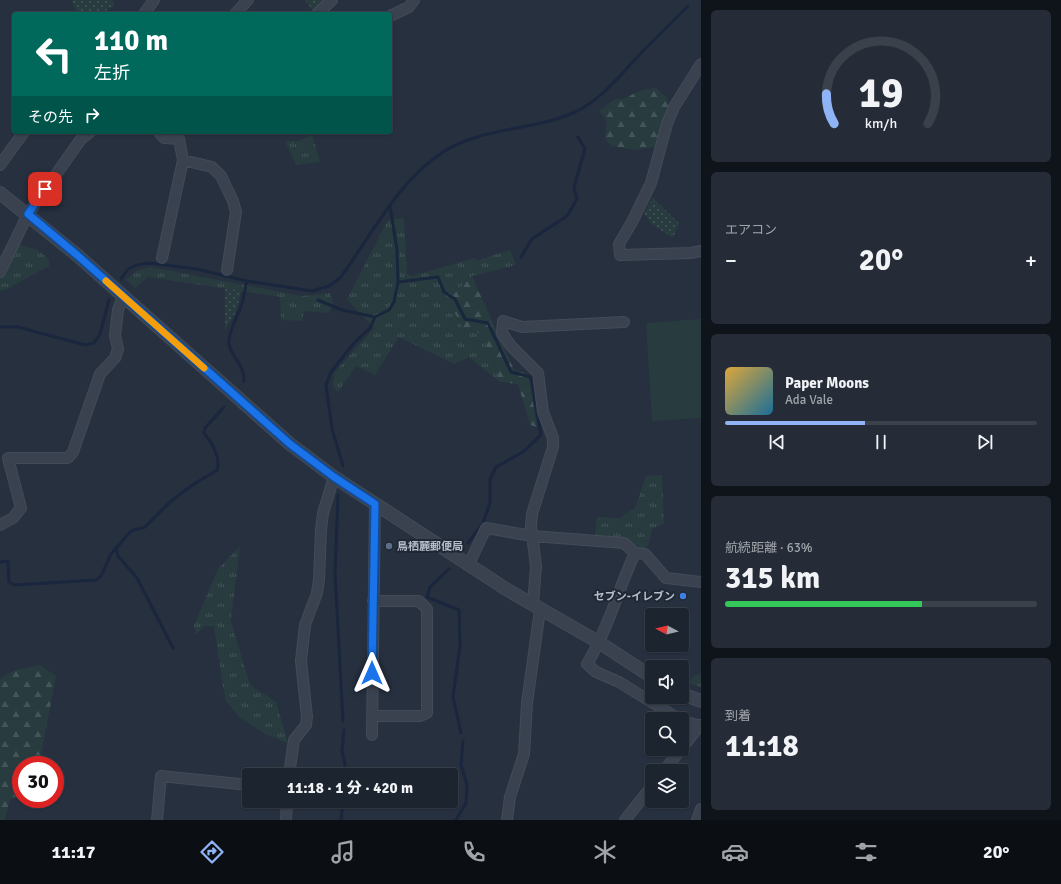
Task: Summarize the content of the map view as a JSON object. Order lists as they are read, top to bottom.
{
  "places": ["鳥栖麓郵便局", "セブン-イレブン"],
  "north": "left",
  "page": {
    "turn": ["110 m", "左折"],
    "then": "その先",
    "tile": [
      "エアコン",
      ["航続距離 · 63%", "315 km"],
      ["到着", "11:18"]
    ],
    "heat": ["−", "20°", "+"],
    "song": ["Paper Moons", "Ada Vale"],
    "limit": "30",
    "trip": "11:18 · 1 分 · 420 m",
    "tabs": ["11:17", "20°"],
    "gauge": ["19", "km/h"]
  }
}
